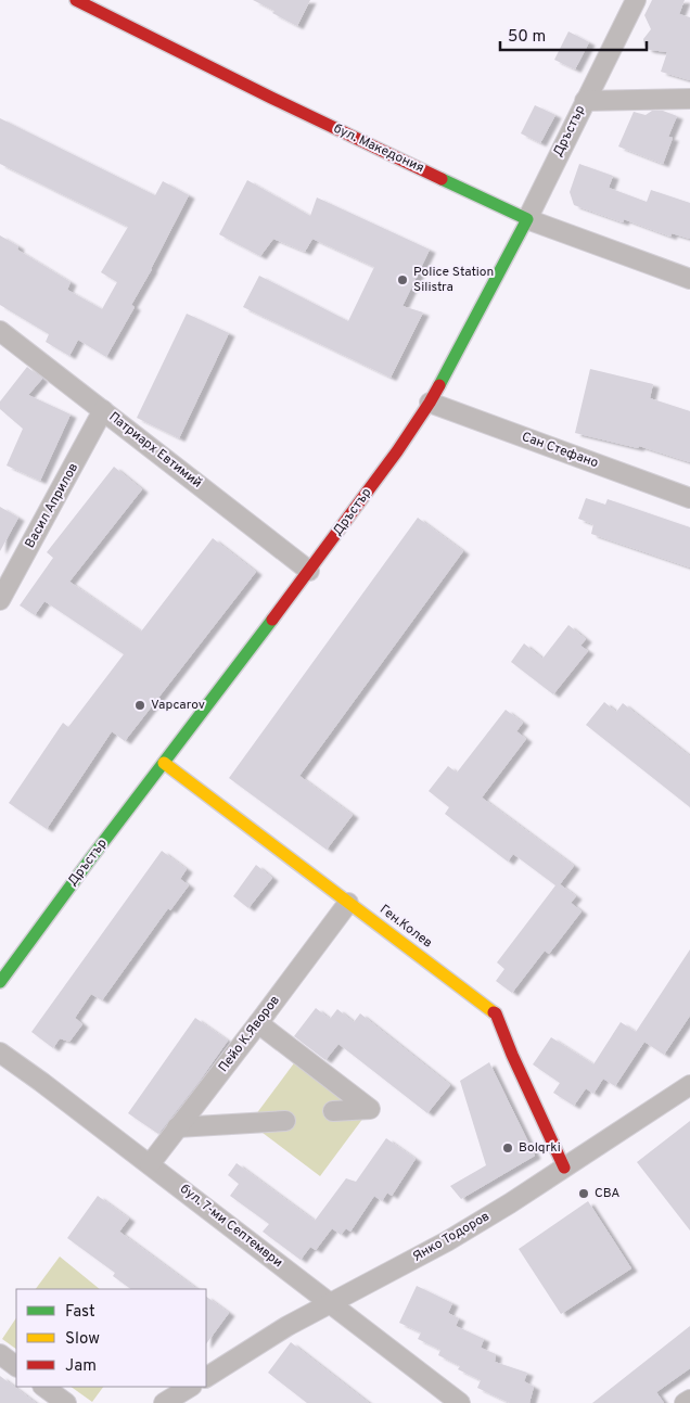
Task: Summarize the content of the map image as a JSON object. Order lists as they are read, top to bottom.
{
  "streets": {
    "street": [
      "Дръстър",
      "бул. Македония",
      "Патриарх Евтимий",
      "Сан Стефано",
      "Васил Априлов",
      "Ген.Колев",
      "Пейо К.Яворов",
      "бул. 7-ми Септември",
      "Янко Тодоров"
    ]
  },
  "crossings": [
    ["Дръстър", "бул. Македония"],
    ["Дръстър", "Патриарх Евтимий"],
    ["Дръстър", "Сан Стефано"],
    ["Дръстър", "Ген.Колев"],
    ["Патриарх Евтимий", "Васил Априлов"],
    ["Ген.Колев", "Пейо К.Яворов"],
    ["Ген.Колев", "Янко Тодоров"],
    ["Пейо К.Яворов", "бул. 7-ми Септември"],
    ["бул. 7-ми Септември", "Янко Тодоров"]
  ],
  "places": [
    "Police Station Silistra",
    "Vapcarov",
    "Bolqrki",
    "CBA"
  ],
  "legend": ["Fast", "Slow", "Jam"],
  "scale_bar": "50 m"
}
